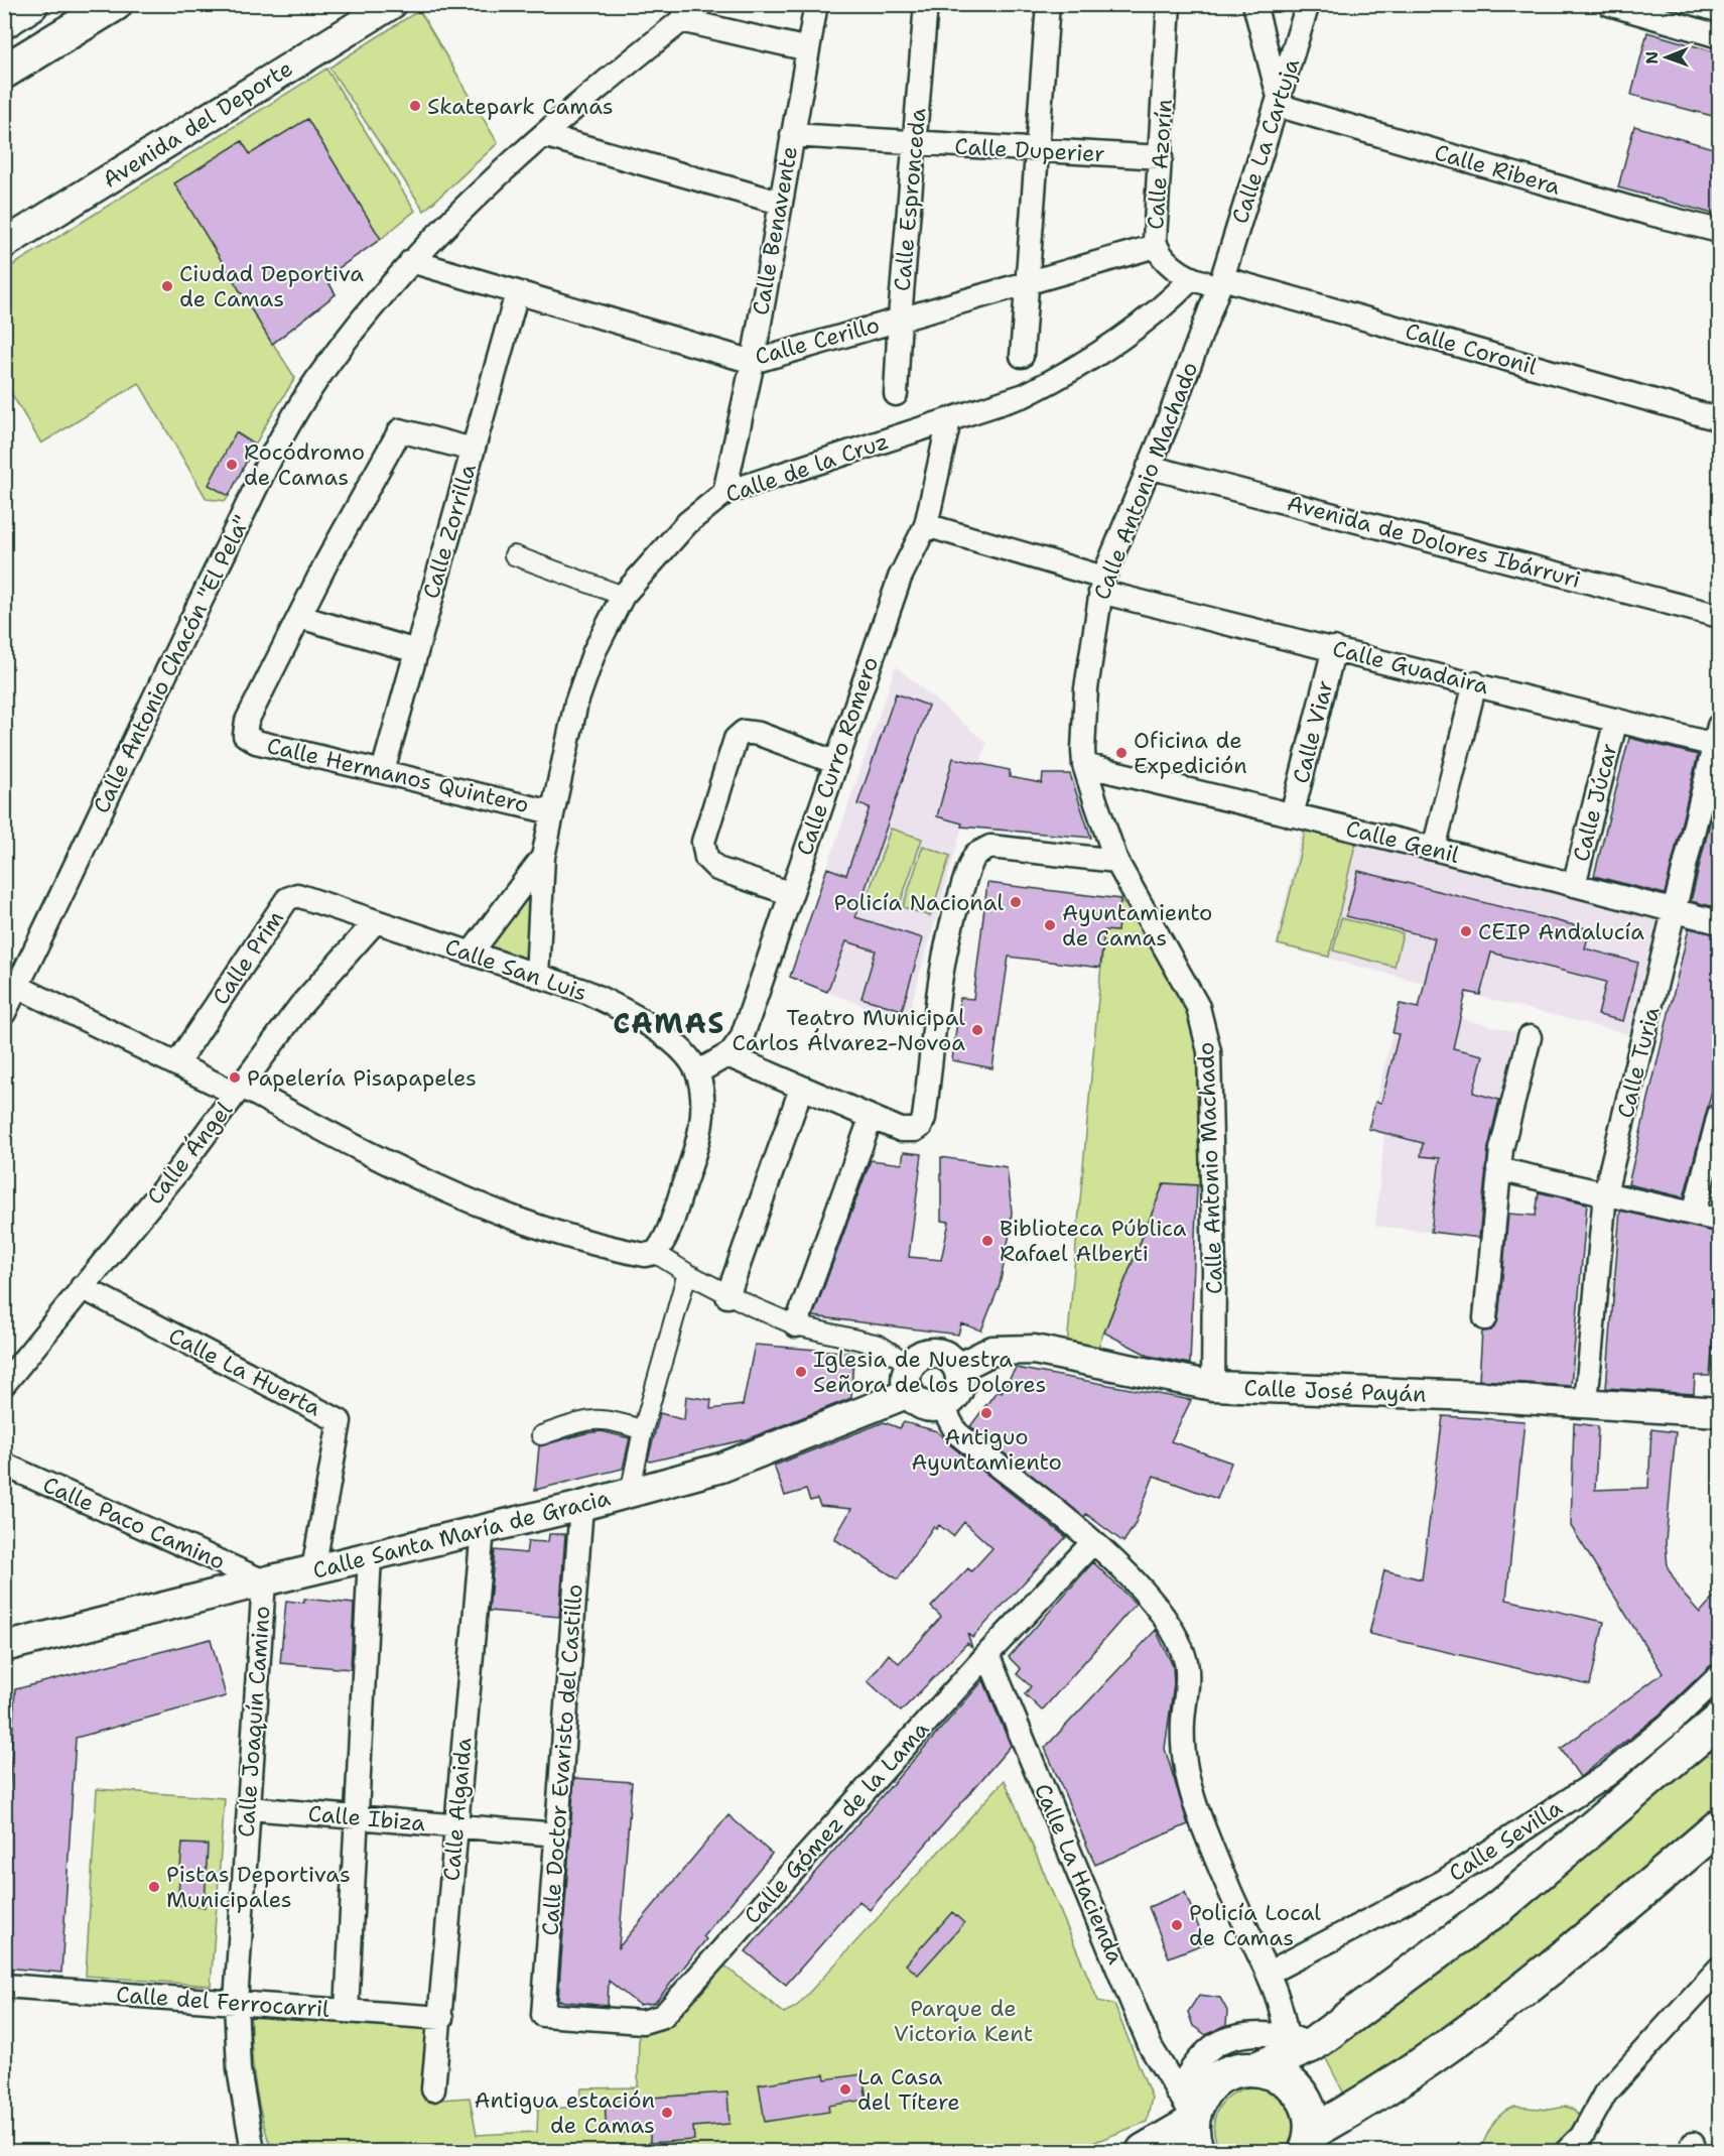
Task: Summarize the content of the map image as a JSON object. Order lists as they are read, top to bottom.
{
  "streets": {
    "street": [
      "Avenida del Deporte",
      "Calle La Cartuja",
      "Calle Duperier",
      "Calle Azorín",
      "Calle Ribera",
      "Calle Espronceda",
      "Calle Benavente",
      "Calle Cerillo",
      "Calle Coronil",
      "Calle de la Cruz",
      "Calle Antonio Machado",
      "Calle Zorrilla",
      "Avenida de Dolores Ibárruri",
      "Calle Antonio Chacón \"El Pela\"",
      "Calle Guadaira",
      "Calle Viar",
      "Calle Curro Romero",
      "Calle Hermanos Quintero",
      "Calle Júcar",
      "Calle Genil",
      "Calle Prim",
      "Calle San Luis",
      "Calle Turia",
      "Calle Ángel",
      "Calle La Huerta",
      "Calle José Payán",
      "Calle Paco Camino",
      "Calle Santa María de Gracia",
      "Calle Joaquín Camino",
      "Calle Doctor Evaristo del Castillo",
      "Calle Algaida",
      "Calle Ibiza",
      "Calle Gómez de la Lama",
      "Calle Sevilla",
      "Calle La Hacienda",
      "Calle del Ferrocarril"
    ]
  },
  "crossings": [
    ["Calle La Cartuja", "Calle Azorín"],
    ["Calle La Cartuja", "Calle Ribera"],
    ["Calle La Cartuja", "Calle Coronil"],
    ["Calle La Cartuja", "Calle Antonio Machado"],
    ["Calle Duperier", "Calle Azorín"],
    ["Calle Duperier", "Calle Espronceda"],
    ["Calle Duperier", "Calle Benavente"],
    ["Calle Azorín", "Calle Cerillo"],
    ["Calle Azorín", "Calle Coronil"],
    ["Calle Azorín", "Calle de la Cruz"],
    ["Calle Azorín", "Calle Antonio Machado"],
    ["Calle Espronceda", "Calle Cerillo"],
    ["Calle Benavente", "Calle Cerillo"],
    ["Calle Benavente", "Calle de la Cruz"],
    ["Calle Cerillo", "Calle Zorrilla"],
    ["Calle Cerillo", "Calle Antonio Chacón \"El Pela\""],
    ["Calle Coronil", "Calle Antonio Machado"],
    ["Calle de la Cruz", "Calle Curro Romero"],
    ["Calle de la Cruz", "Calle Hermanos Quintero"],
    ["Calle de la Cruz", "Calle San Luis"],
    ["Calle Antonio Machado", "Avenida de Dolores Ibárruri"],
    ["Calle Antonio Machado", "Calle Guadaira"],
    ["Calle Antonio Machado", "Calle Genil"],
    ["Calle Antonio Machado", "Calle José Payán"],
    ["Calle Zorrilla", "Calle Hermanos Quintero"],
    ["Calle Guadaira", "Calle Viar"],
    ["Calle Guadaira", "Calle Curro Romero"],
    ["Calle Guadaira", "Calle Júcar"],
    ["Calle Guadaira", "Calle Turia"],
    ["Calle Viar", "Calle Genil"],
    ["Calle Curro Romero", "Calle San Luis"],
    ["Calle Júcar", "Calle Genil"],
    ["Calle Genil", "Calle Turia"],
    ["Calle Prim", "Calle San Luis"],
    ["Calle Prim", "Calle Ángel"],
    ["Calle San Luis", "Calle Ángel"],
    ["Calle Turia", "Calle José Payán"],
    ["Calle Ángel", "Calle La Huerta"],
    ["Calle La Huerta", "Calle Santa María de Gracia"],
    ["Calle José Payán", "Calle Santa María de Gracia"],
    ["Calle Paco Camino", "Calle Santa María de Gracia"],
    ["Calle Paco Camino", "Calle Joaquín Camino"],
    ["Calle Santa María de Gracia", "Calle Joaquín Camino"],
    ["Calle Santa María de Gracia", "Calle Doctor Evaristo del Castillo"],
    ["Calle Santa María de Gracia", "Calle Algaida"],
    ["Calle Joaquín Camino", "Calle Ibiza"],
    ["Calle Joaquín Camino", "Calle del Ferrocarril"],
    ["Calle Doctor Evaristo del Castillo", "Calle Ibiza"],
    ["Calle Doctor Evaristo del Castillo", "Calle Gómez de la Lama"],
    ["Calle Algaida", "Calle Ibiza"],
    ["Calle Algaida", "Calle del Ferrocarril"],
    ["Calle Gómez de la Lama", "Calle La Hacienda"]
  ],
  "districts": ["CAMAS"],
  "parks": ["Parque de Victoria Kent"],
  "places": [
    "Skatepark Camas",
    "Ciudad Deportiva de Camas",
    "Rocódromo de Camas",
    "Oficina de Expedición",
    "Policía Nacional",
    "Ayuntamiento de Camas",
    "CEIP Andalucía",
    "Teatro Municipal Carlos Álvarez-Novoa",
    "Papelería Pisapapeles",
    "Biblioteca Pública Rafael Alberti",
    "Iglesia de Nuestra Señora de los Dolores",
    "Antiguo Ayuntamiento",
    "Pistas Deportivas Municipales",
    "Policía Local de Camas",
    "La Casa del Títere",
    "Antigua estación de Camas"
  ],
  "north": "left"
}
